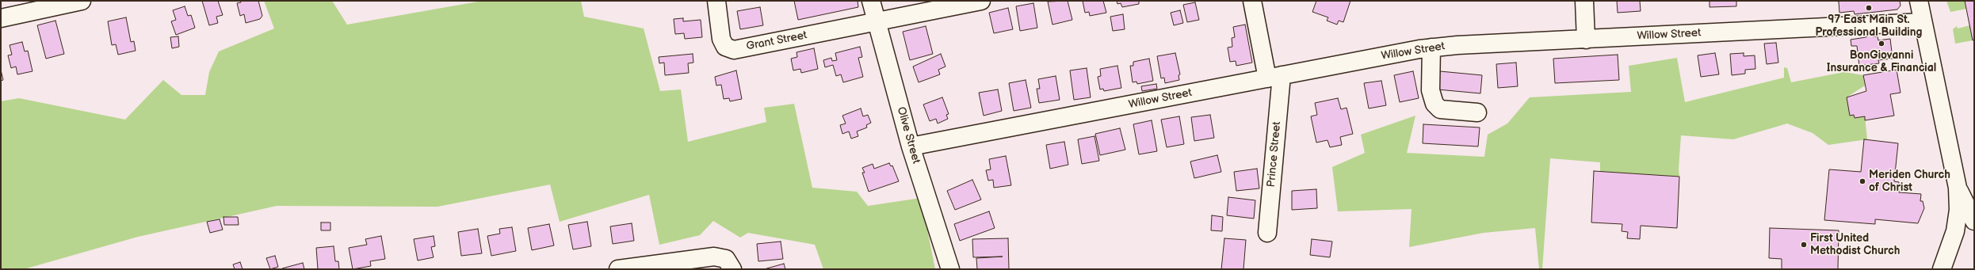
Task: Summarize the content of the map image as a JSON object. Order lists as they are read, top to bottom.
{
  "streets": {
    "street": [
      "Willow Street",
      "Grant Street",
      "Olive Street",
      "Prince Street"
    ]
  },
  "crossings": [
    ["Willow Street", "Olive Street"],
    ["Willow Street", "Prince Street"],
    ["Grant Street", "Olive Street"]
  ],
  "places": [
    "97 East Main St. Professional Building",
    "BonGiovanni Insurance & Financial",
    "Meriden Church of Christ",
    "First United Methodist Church"
  ]
}
